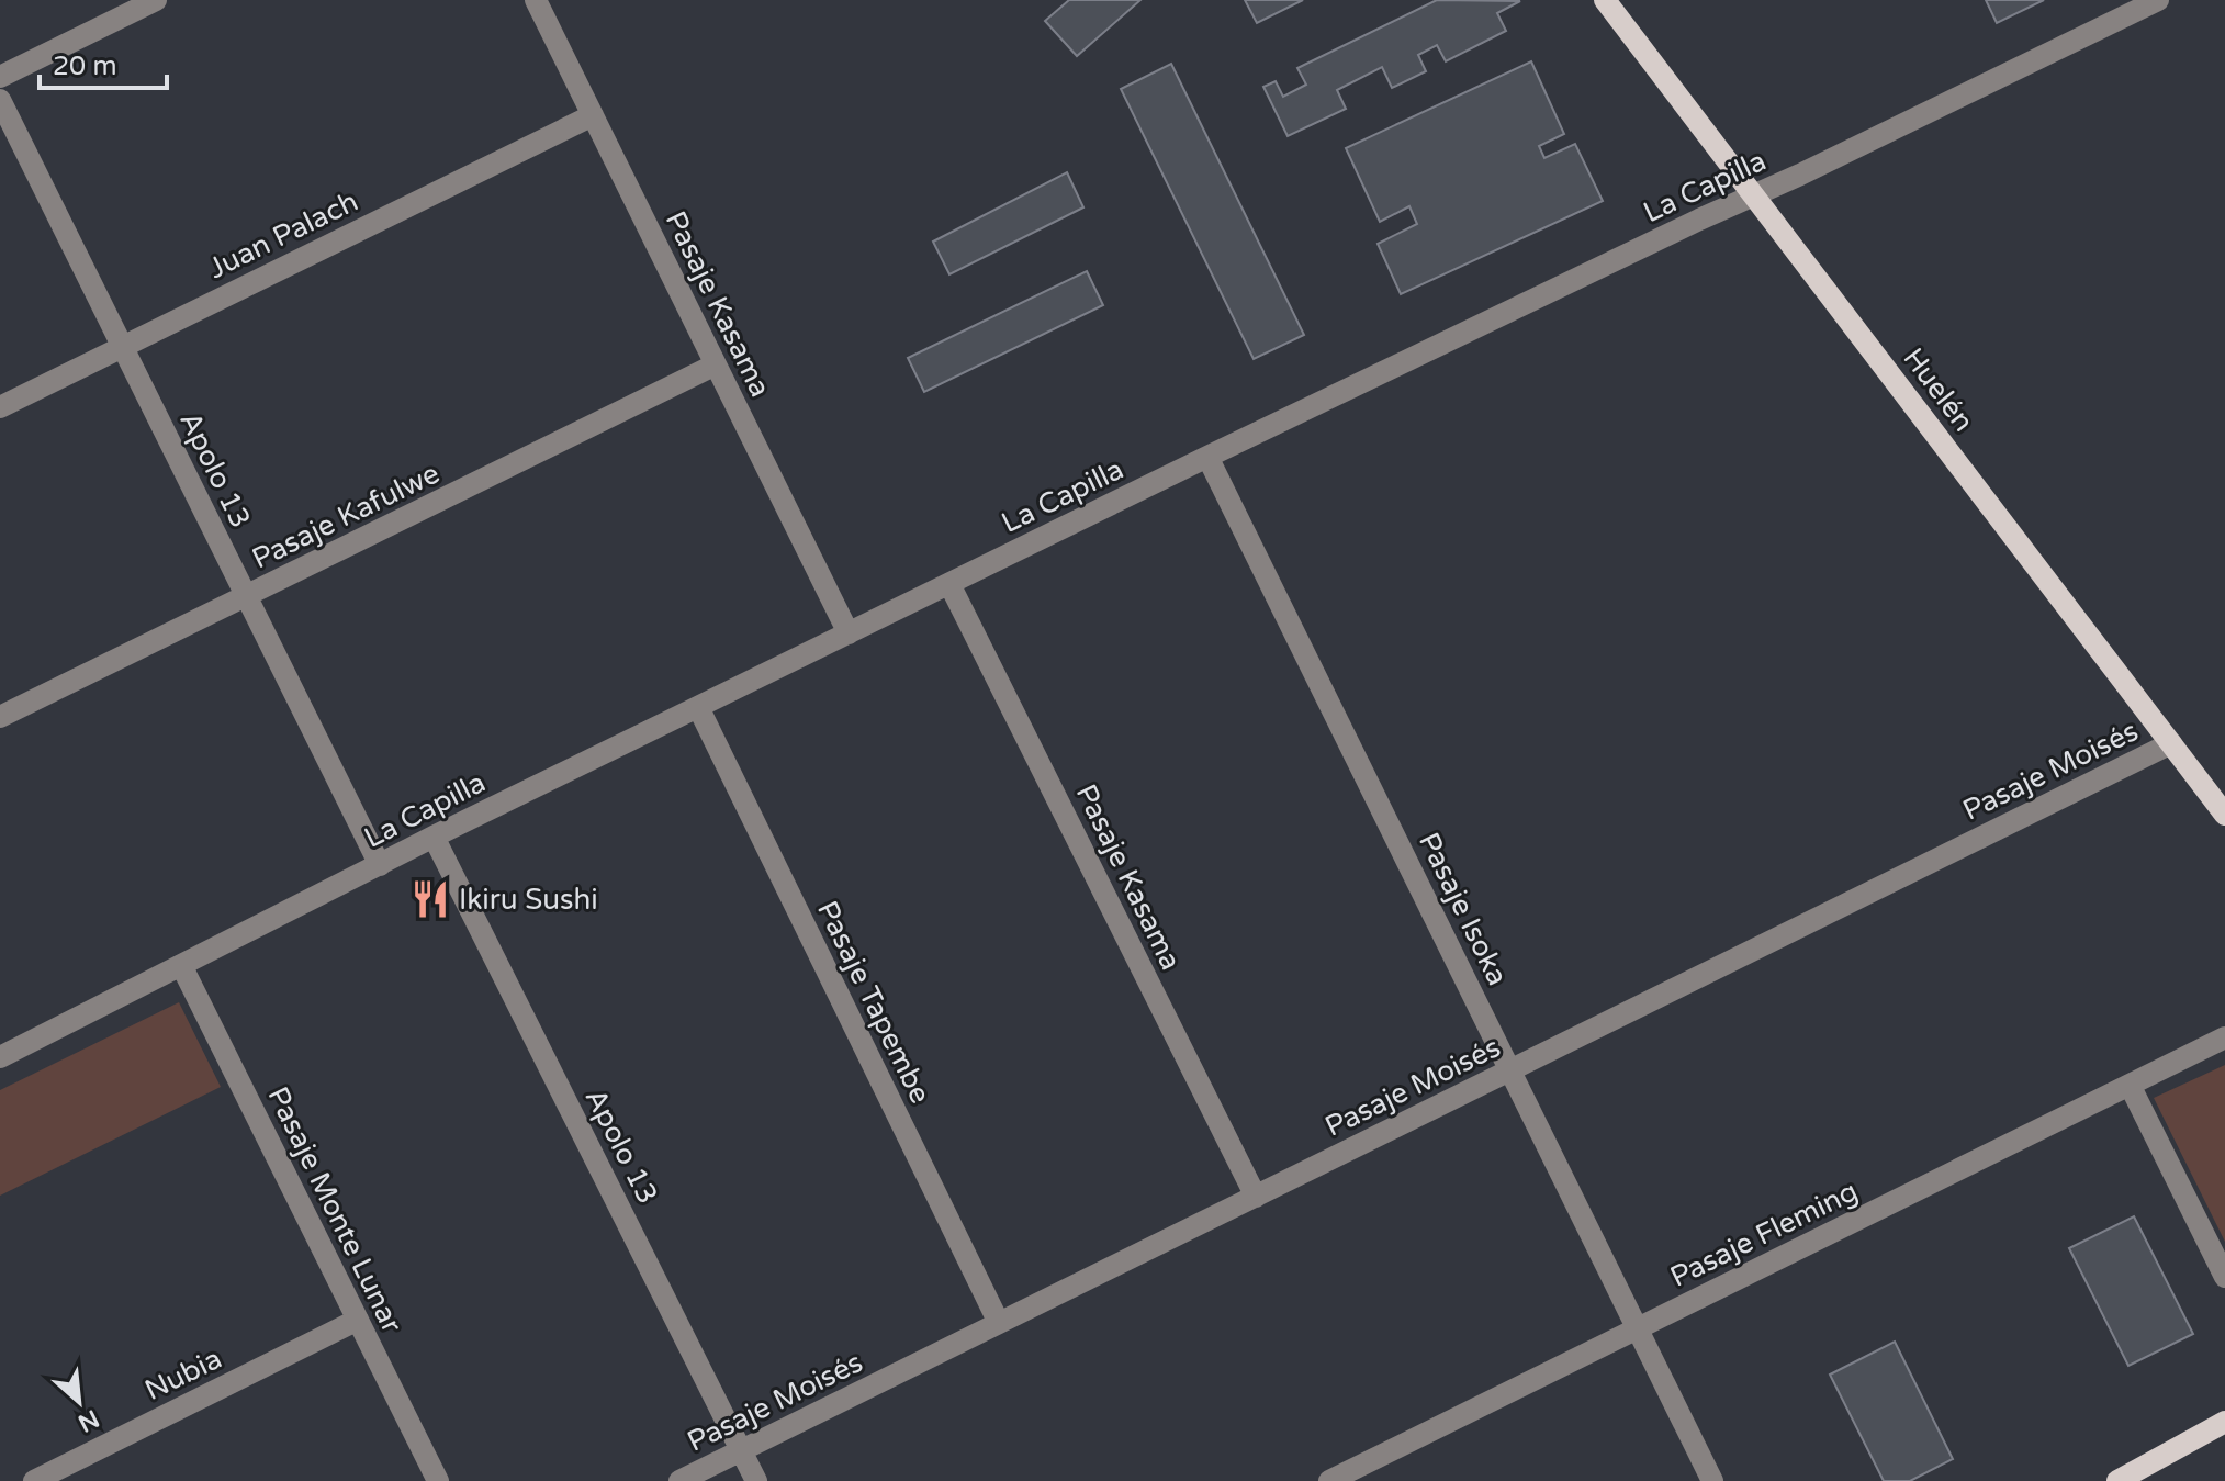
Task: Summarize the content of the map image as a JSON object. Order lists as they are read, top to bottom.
{
  "streets": {
    "main road": ["Huelén"],
    "street": [
      "La Capilla",
      "Juan Palach",
      "Pasaje Kasama",
      "Apolo 13",
      "Pasaje Kafulwe",
      "Pasaje Moisés",
      "Pasaje Isoka",
      "Pasaje Tapembe",
      "Pasaje Monte Lunar",
      "Pasaje Fleming",
      "Nubia"
    ]
  },
  "crossings": [
    ["La Capilla", "Pasaje Kasama"],
    ["La Capilla", "Huelén"],
    ["La Capilla", "Apolo 13"],
    ["La Capilla", "Pasaje Isoka"],
    ["La Capilla", "Pasaje Tapembe"],
    ["La Capilla", "Pasaje Monte Lunar"],
    ["Juan Palach", "Pasaje Kasama"],
    ["Juan Palach", "Apolo 13"],
    ["Pasaje Kasama", "Pasaje Kafulwe"],
    ["Pasaje Kasama", "Pasaje Moisés"],
    ["Huelén", "Pasaje Moisés"],
    ["Apolo 13", "Pasaje Kafulwe"],
    ["Apolo 13", "Pasaje Moisés"],
    ["Pasaje Moisés", "Pasaje Isoka"],
    ["Pasaje Moisés", "Pasaje Tapembe"],
    ["Pasaje Isoka", "Pasaje Fleming"],
    ["Pasaje Monte Lunar", "Nubia"]
  ],
  "places": {
    "restaurant": ["Ikiru Sushi"]
  },
  "scale_bar": "20 m",
  "north": "bottom right"
}
